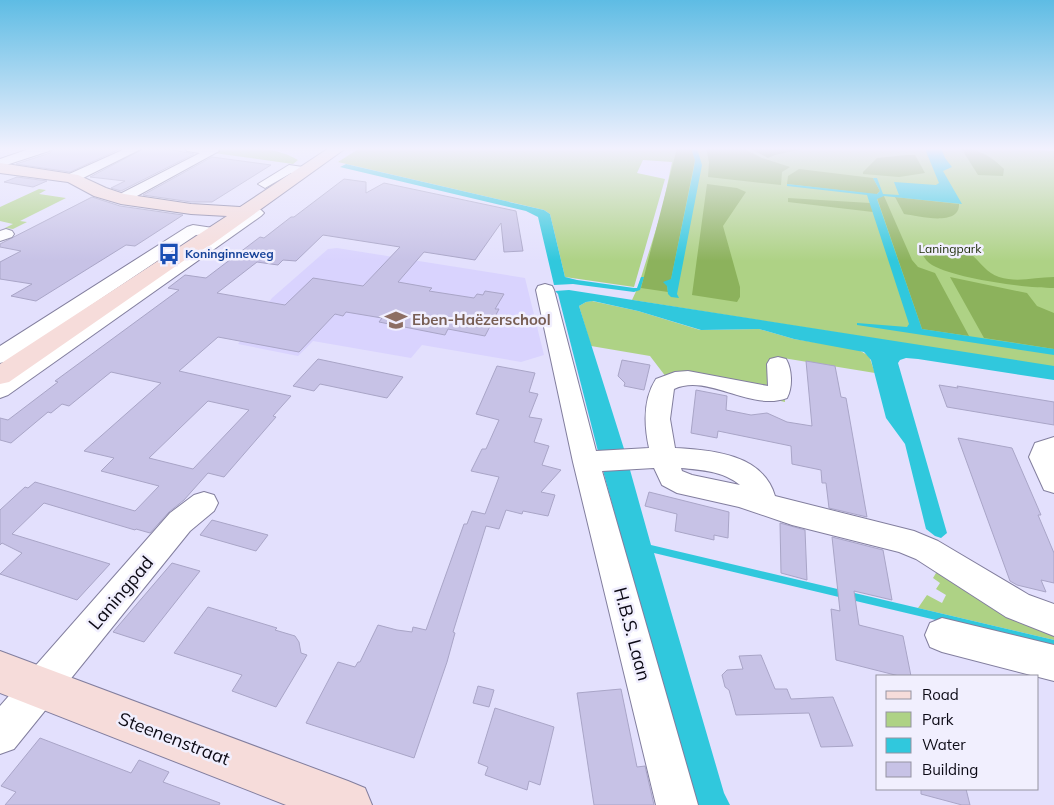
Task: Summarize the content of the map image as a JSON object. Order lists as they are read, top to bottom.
{
  "streets": {
    "main road": ["Steenenstraat"],
    "street": ["Laningpad", "H.B.S. Laan"]
  },
  "crossings": [
    ["Laningpad", "Steenenstraat"]
  ],
  "parks": ["Laningpark"],
  "places": {
    "bus stop": ["Koninginneweg"],
    "school or university": ["Eben-Haëzerschool"]
  },
  "legend": [
    "Road",
    "Park",
    "Water",
    "Building"
  ]
}
